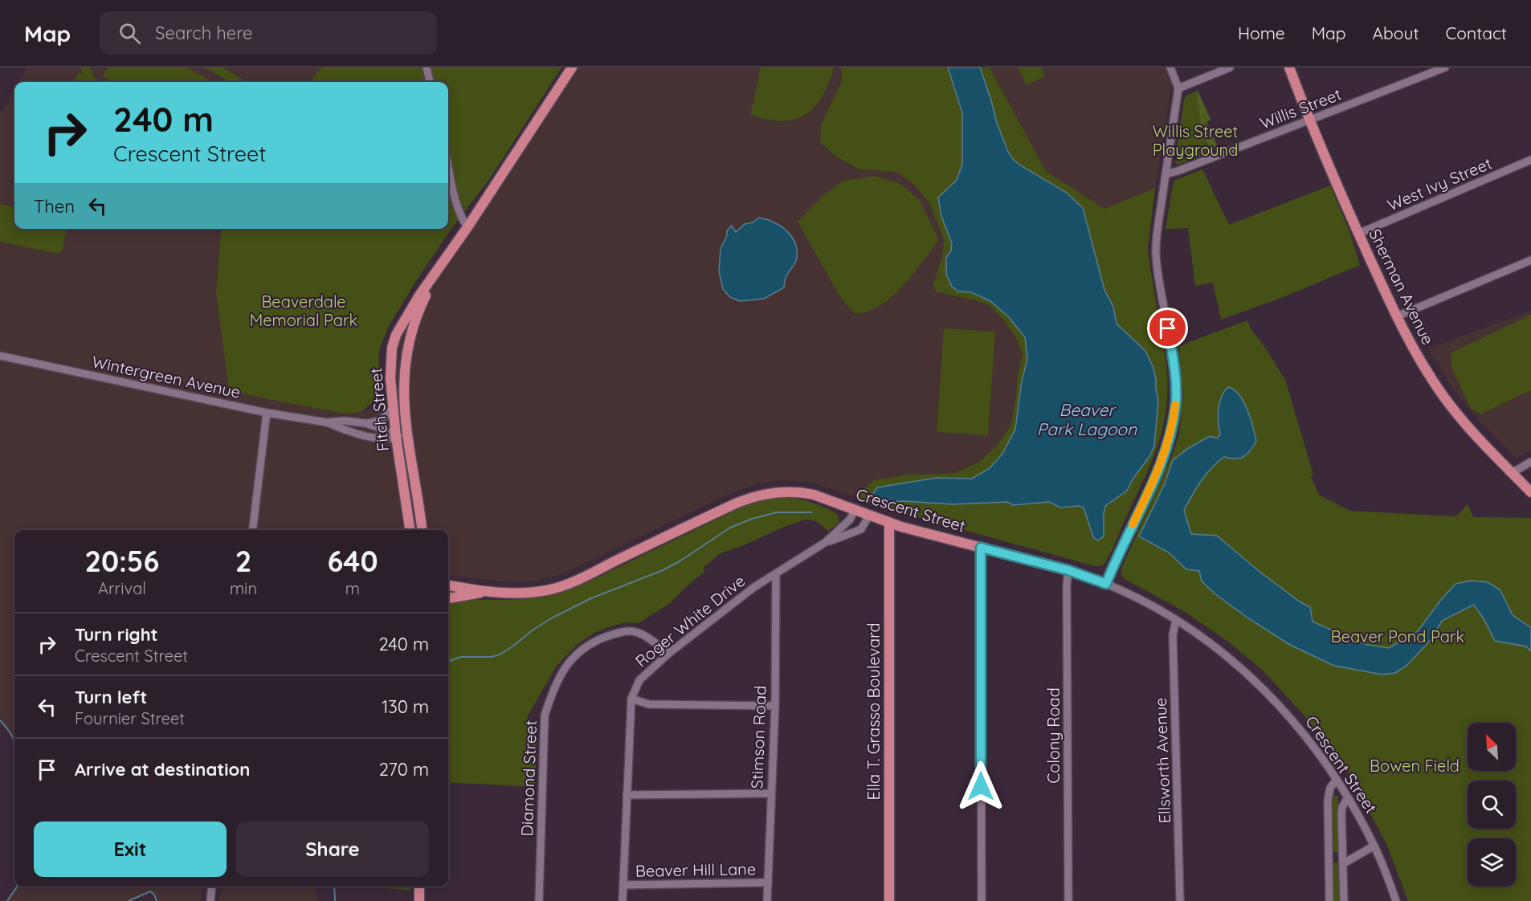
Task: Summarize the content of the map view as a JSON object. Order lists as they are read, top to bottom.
{
  "streets": {
    "main road": [
      "Sherman Avenue",
      "Fitch Street",
      "Crescent Street",
      "Ella T. Grasso Boulevard"
    ],
    "street": [
      "Willis Street",
      "West Ivy Street",
      "Wintergreen Avenue",
      "Roger White Drive",
      "Colony Road",
      "Stimson Road",
      "Ellsworth Avenue",
      "Diamond Street",
      "Beaver Hill Lane"
    ]
  },
  "crossings": [
    ["Willis Street", "Sherman Avenue"],
    ["West Ivy Street", "Sherman Avenue"],
    ["Wintergreen Avenue", "Fitch Street"],
    ["Crescent Street", "Roger White Drive"],
    ["Crescent Street", "Ella T. Grasso Boulevard"],
    ["Crescent Street", "Colony Road"],
    ["Crescent Street", "Ellsworth Avenue"],
    ["Roger White Drive", "Stimson Road"],
    ["Roger White Drive", "Diamond Street"],
    ["Roger White Drive", "Beaver Hill Lane"],
    ["Stimson Road", "Beaver Hill Lane"]
  ],
  "water": ["Beaver Park Lagoon"],
  "parks": [
    "Willis Street Playground",
    "Beaverdale Memorial Park",
    "Beaver Pond Park",
    "Bowen Field"
  ],
  "north": "top left",
  "page": {
    "header": "Map",
    "search": "Search here",
    "nav": [
      "Home",
      "Map",
      "About",
      "Contact"
    ],
    "turn": ["240 m", "Crescent Street"],
    "then": "Then",
    "eta": [
      "20:56",
      "Arrival",
      "2",
      "min",
      "640",
      "m"
    ],
    "list": [
      {
        "name": "Turn right",
        "note": "Crescent Street",
        "value": "240 m"
      },
      {
        "name": "Turn left",
        "note": "Fournier Street",
        "value": "130 m"
      },
      {
        "name": "Arrive at destination",
        "value": "270 m"
      }
    ],
    "buttons": ["Exit", "Share"]
  }
}
